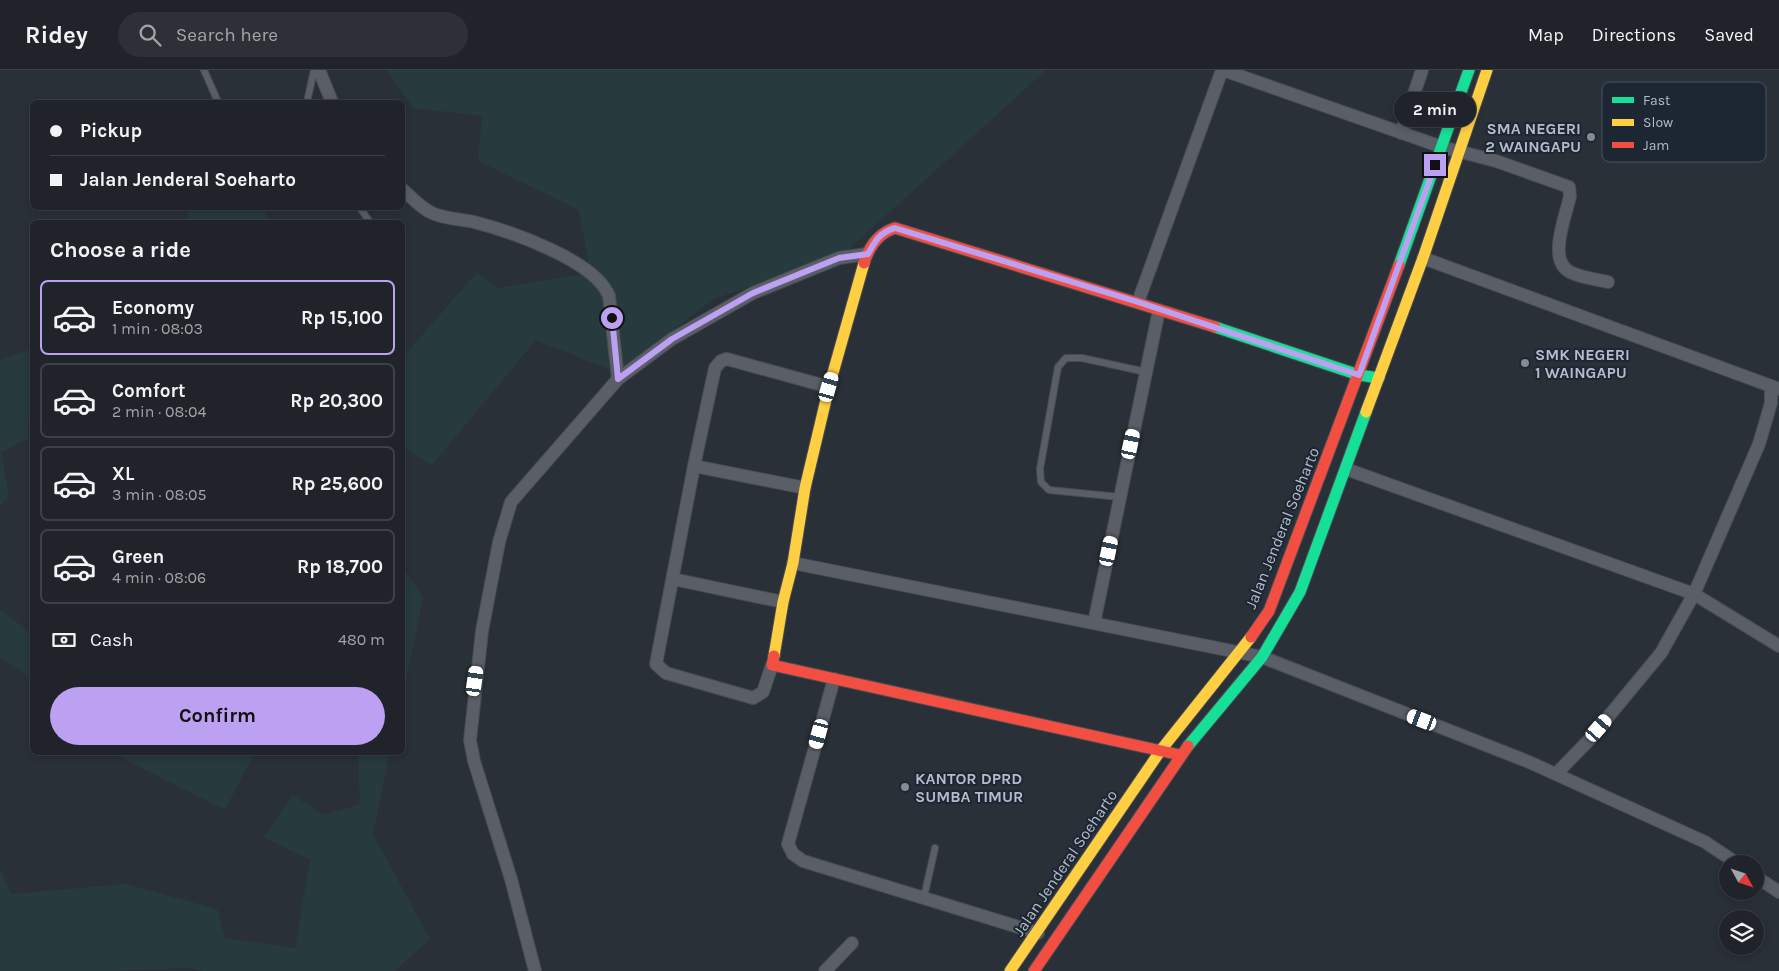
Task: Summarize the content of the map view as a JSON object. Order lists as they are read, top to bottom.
{
  "streets": {
    "main road": ["Jalan Jenderal Soeharto"]
  },
  "places": ["SMA NEGERI 2 WAINGAPU", "SMK NEGERI 1 WAINGAPU", "KANTOR DPRD SUMBA TIMUR"],
  "legend": ["Fast", "Slow", "Jam"],
  "north": "bottom right",
  "page": {
    "header": "Ridey",
    "search": "Search here",
    "nav": ["Map", "Directions", "Saved"],
    "bubble": "2 min",
    "banner": ["Pickup", "Jalan Jenderal Soeharto"],
    "heading": "Choose a ride",
    "list": [
      {
        "name": "Economy",
        "note": "1 min · 08:03",
        "value": "Rp 15,100"
      },
      {
        "name": "Comfort",
        "note": "2 min · 08:04",
        "value": "Rp 20,300"
      },
      {
        "name": "XL",
        "note": "3 min · 08:05",
        "value": "Rp 25,600"
      },
      {
        "name": "Green",
        "note": "4 min · 08:06",
        "value": "Rp 18,700"
      }
    ],
    "pay": ["Cash", "480 m"],
    "buttons": "Confirm"
  }
}
